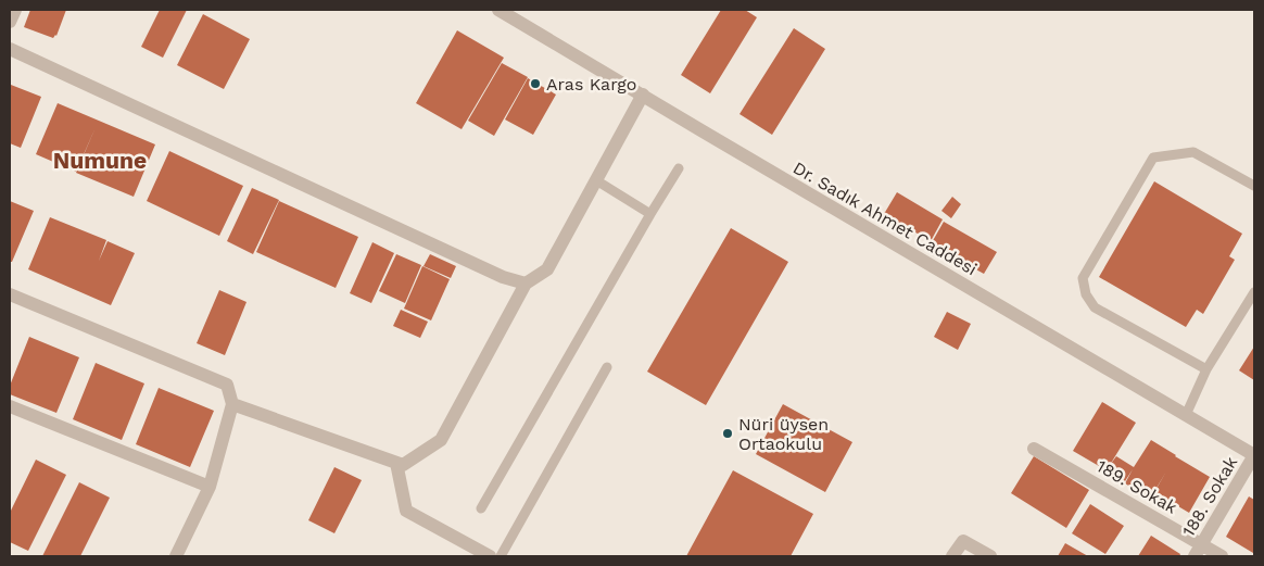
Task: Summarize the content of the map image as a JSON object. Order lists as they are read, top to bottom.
{
  "streets": {
    "street": ["Dr. Sadık Ahmet Caddesi", "189. Sokak", "188. Sokak"]
  },
  "crossings": [
    ["Dr. Sadık Ahmet Caddesi", "188. Sokak"],
    ["189. Sokak", "188. Sokak"]
  ],
  "districts": ["Numune"],
  "places": ["Aras Kargo", "Nüri üysen Ortaokulu"]
}
